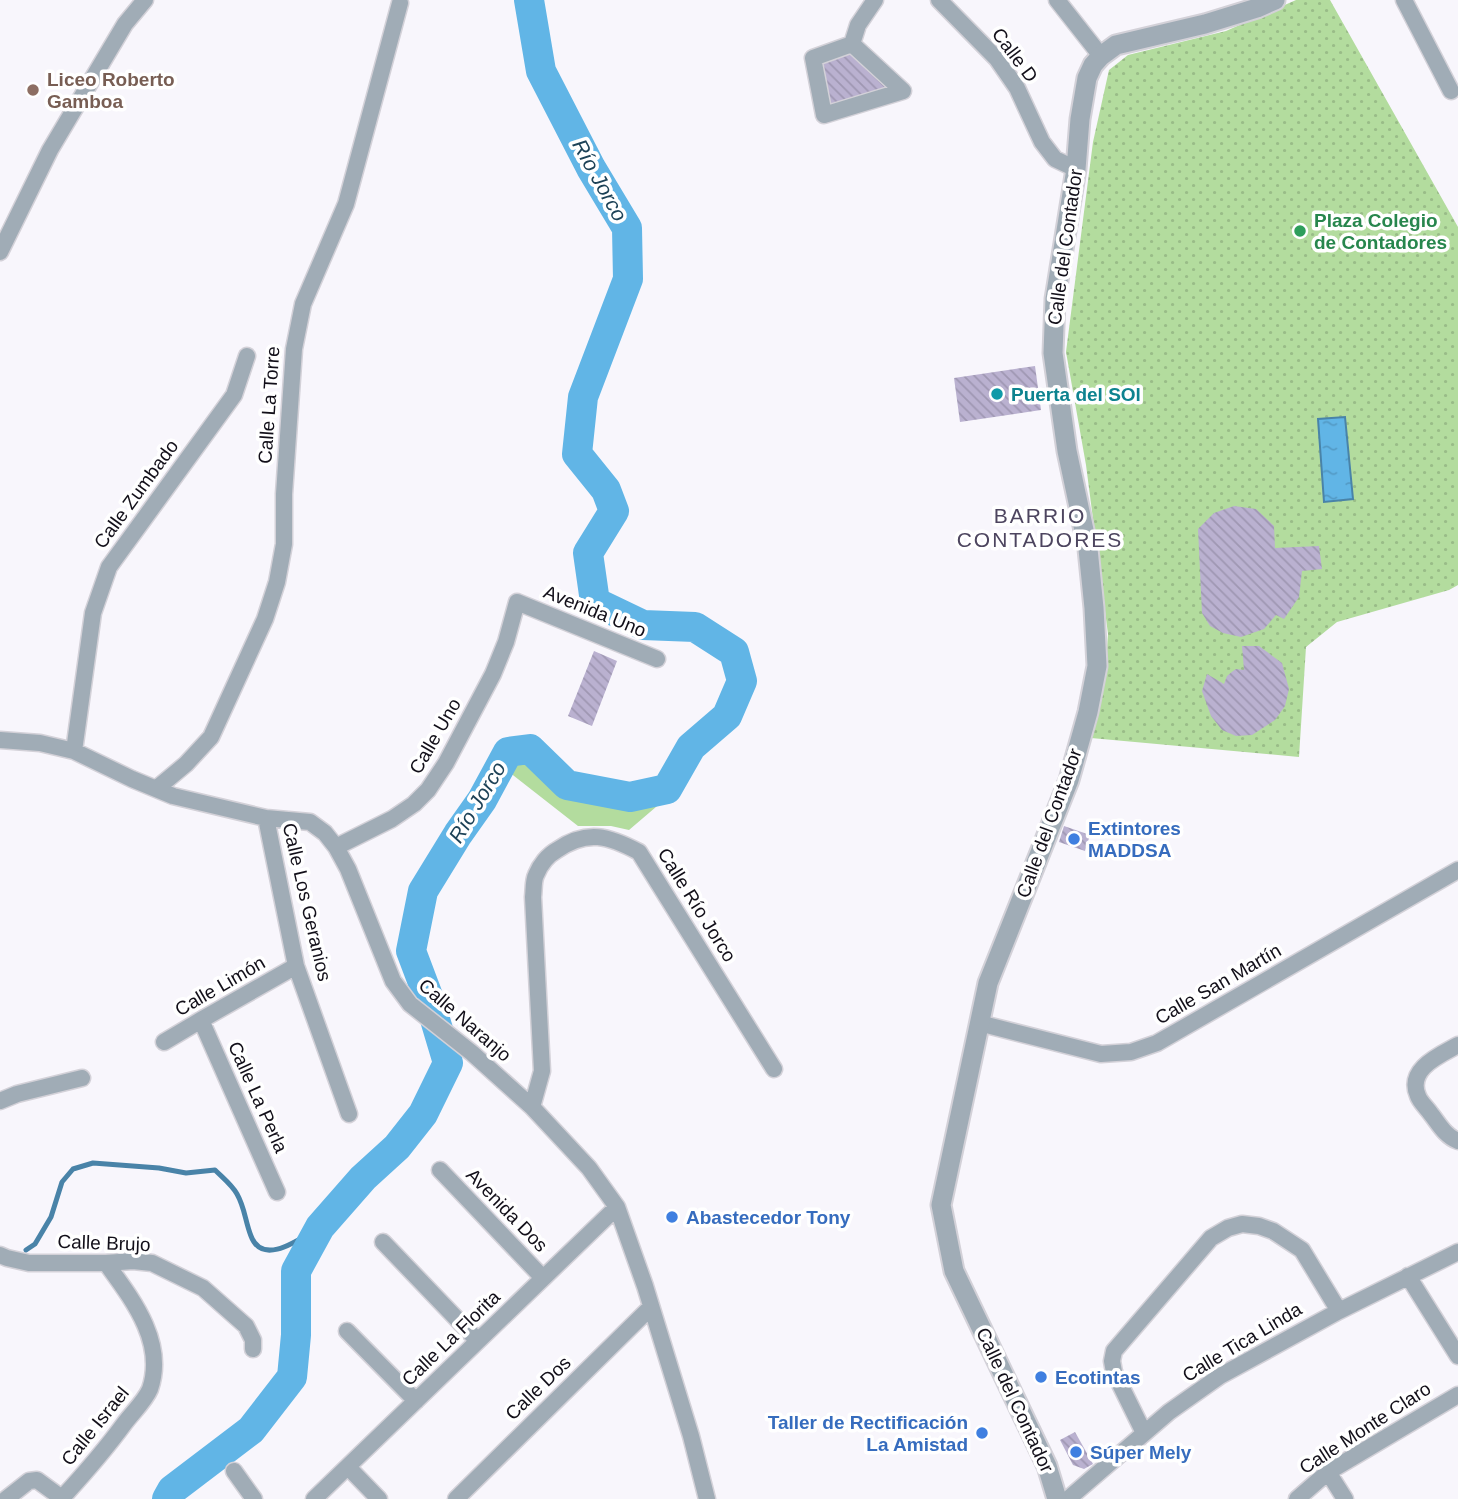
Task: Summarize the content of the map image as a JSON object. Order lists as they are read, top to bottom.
{
  "streets": {
    "street": [
      "Calle D",
      "Calle del Contador",
      "Calle La Torre",
      "Calle Zumbado",
      "Avenida Uno",
      "Calle Uno",
      "Calle Los Geranios",
      "Calle Río Jorco",
      "Calle San Martín",
      "Calle Limón",
      "Calle Naranjo",
      "Calle La Perla",
      "Avenida Dos",
      "Calle Brujo",
      "Calle La Florita",
      "Calle Tica Linda",
      "Calle Dos",
      "Calle Israel",
      "Calle Monte Claro"
    ]
  },
  "crossings": [
    ["Calle D", "Calle del Contador"],
    ["Calle del Contador", "Calle San Martín"],
    ["Calle La Torre", "Calle Naranjo"],
    ["Calle Zumbado", "Calle Naranjo"],
    ["Avenida Uno", "Calle Uno"],
    ["Calle Uno", "Calle Naranjo"],
    ["Calle Los Geranios", "Calle Limón"],
    ["Calle Los Geranios", "Calle Naranjo"],
    ["Calle Río Jorco", "Calle Naranjo"],
    ["Calle Limón", "Calle La Perla"],
    ["Calle Naranjo", "Calle La Florita"],
    ["Calle Naranjo", "Calle Dos"],
    ["Avenida Dos", "Calle La Florita"],
    ["Calle Brujo", "Calle Israel"]
  ],
  "districts": ["BARRIO CONTADORES"],
  "water": ["Río Jorco"],
  "places": [
    "Liceo Roberto Gamboa",
    "Plaza Colegio de Contadores",
    "Puerta del SOl",
    "Extintores MADDSA",
    "Abastecedor Tony",
    "Ecotintas",
    "Taller de Rectificación La Amistad",
    "Súper Mely"
  ]
}
